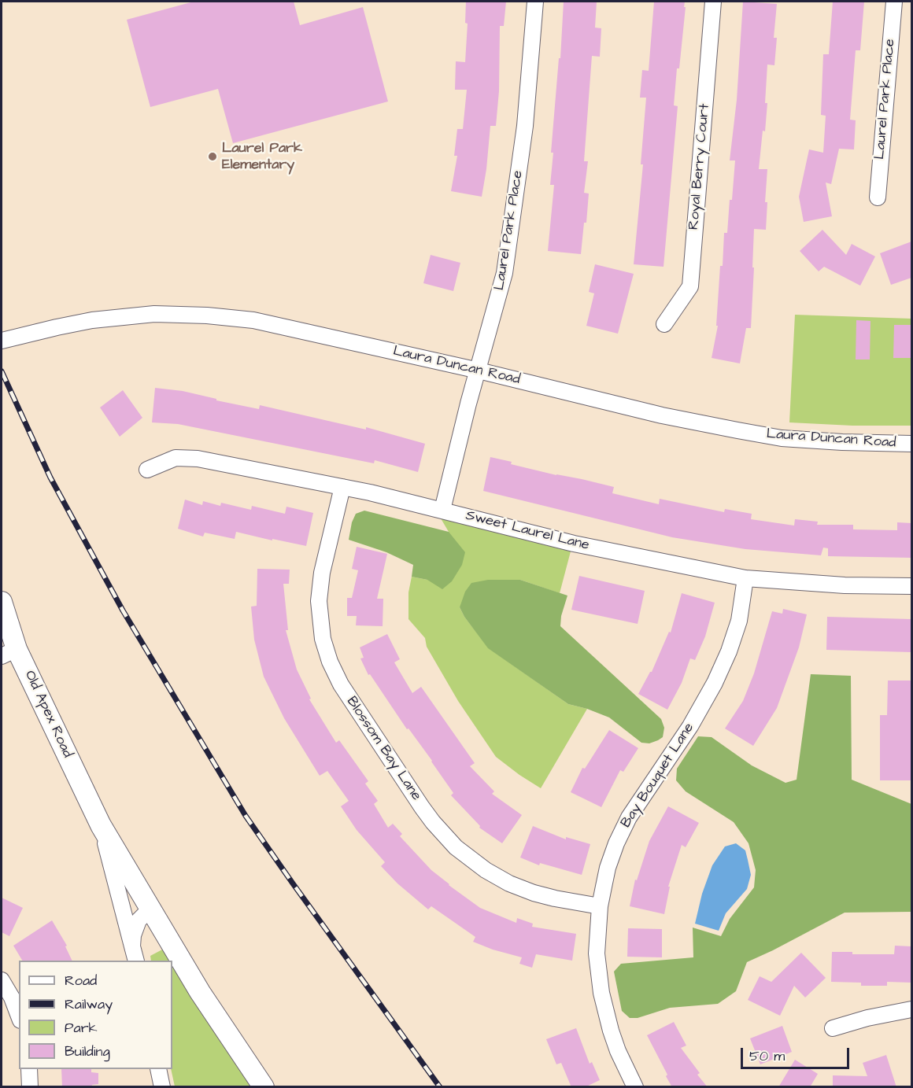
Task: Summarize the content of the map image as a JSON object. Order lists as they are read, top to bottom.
{
  "streets": {
    "main road": ["Old Apex Road"],
    "street": [
      "Laurel Park Place",
      "Royal Berry Court",
      "Laura Duncan Road",
      "Sweet Laurel Lane",
      "Blossom Bay Lane",
      "Bay Bouquet Lane"
    ]
  },
  "crossings": [
    ["Laurel Park Place", "Laura Duncan Road"],
    ["Laurel Park Place", "Sweet Laurel Lane"],
    ["Sweet Laurel Lane", "Blossom Bay Lane"],
    ["Sweet Laurel Lane", "Bay Bouquet Lane"],
    ["Blossom Bay Lane", "Bay Bouquet Lane"]
  ],
  "places": ["Laurel Park Elementary"],
  "legend": [
    "Road",
    "Railway",
    "Park",
    "Building"
  ],
  "scale_bar": "50 m"
}
